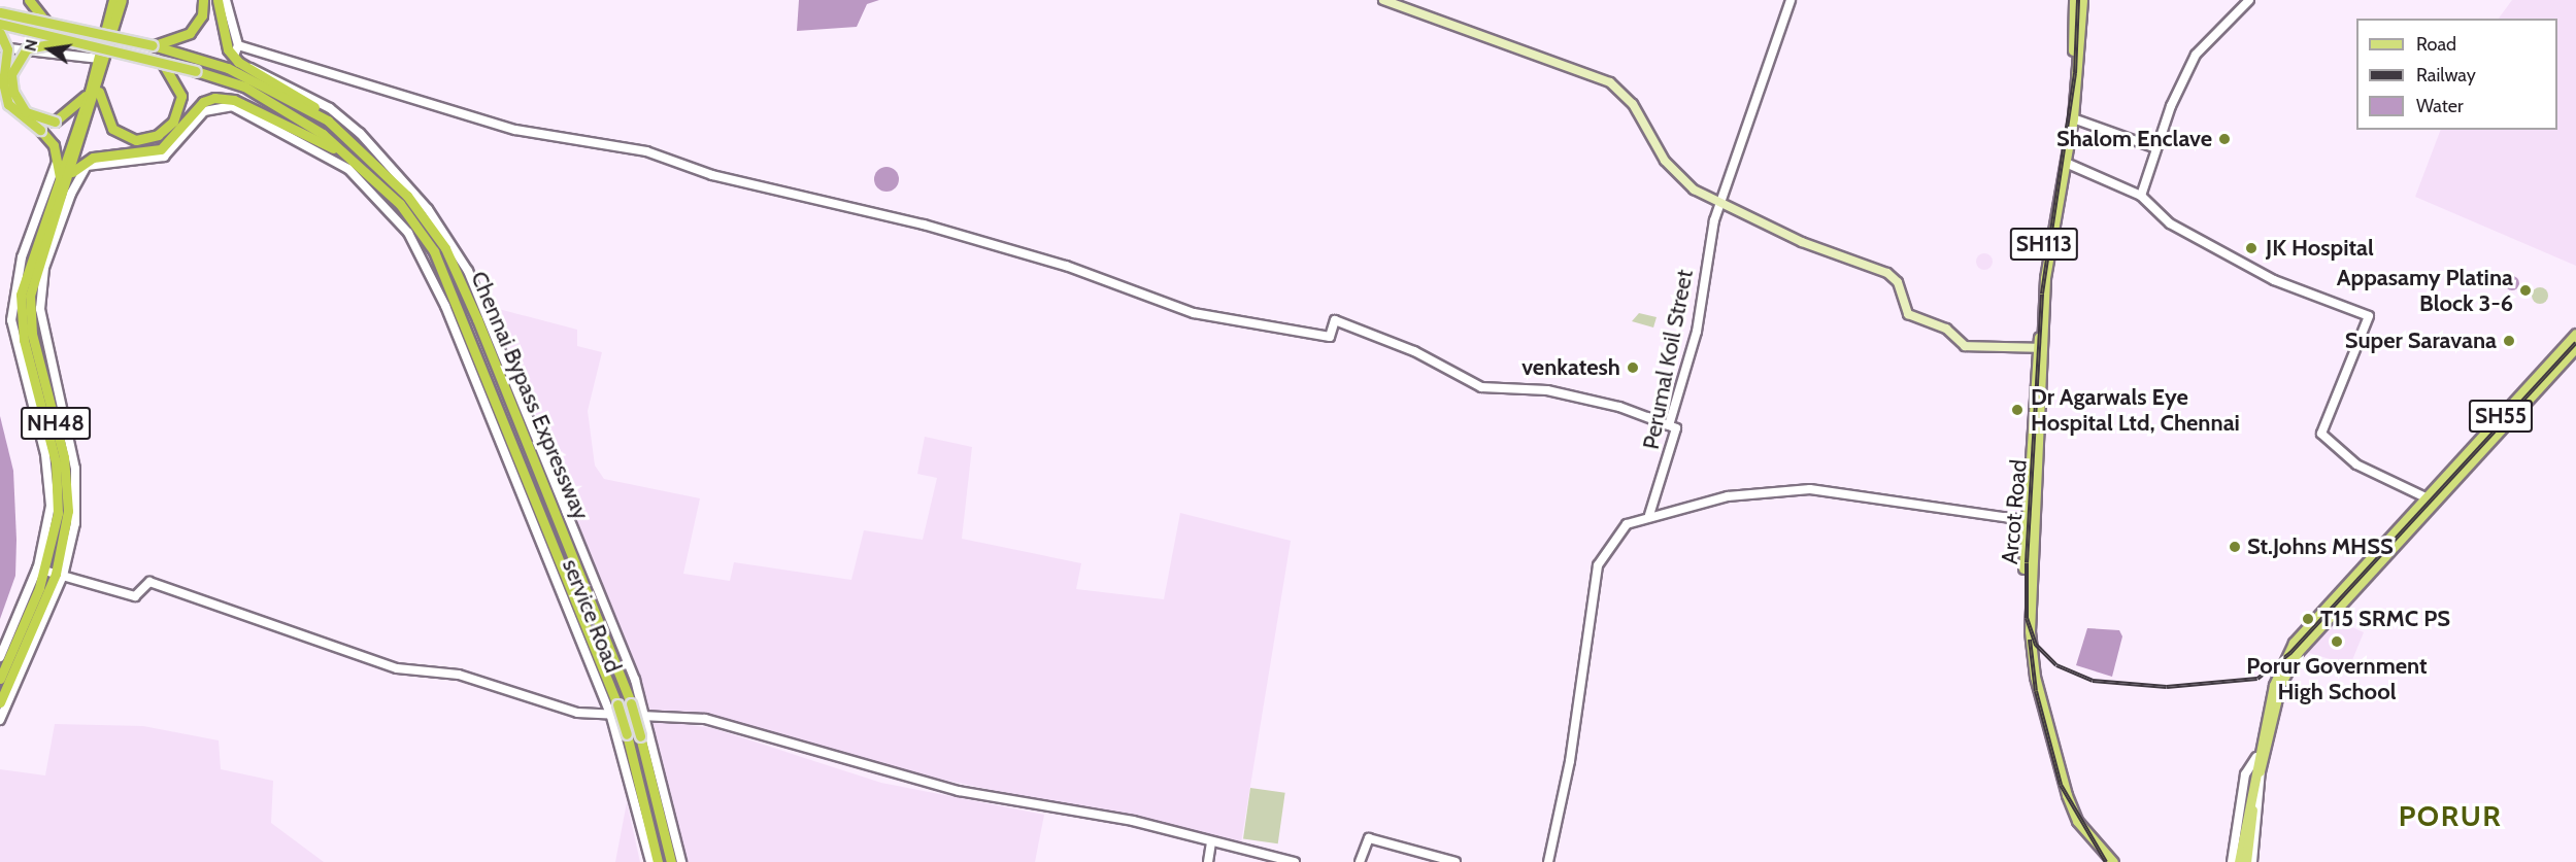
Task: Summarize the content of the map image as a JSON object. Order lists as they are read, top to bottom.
{
  "streets": {
    "highway": ["Chennai Bypass Expressway", "NH48"],
    "main road": ["SH113", "SH55", "Arcot Road"],
    "street": ["Perumal Koil Street", "service Road"]
  },
  "crossings": [
    ["NH48", "service Road"]
  ],
  "districts": ["PORUR"],
  "places": [
    "Shalom Enclave",
    "JK Hospital",
    "Appasamy Platina Block 3-6",
    "Super Saravana",
    "venkatesh",
    "Dr Agarwals Eye Hospital Ltd, Chennai",
    "St.Johns MHSS",
    "T15 SRMC PS",
    "Porur Government High School"
  ],
  "legend": ["Road", "Railway", "Water"],
  "north": "left"
}
